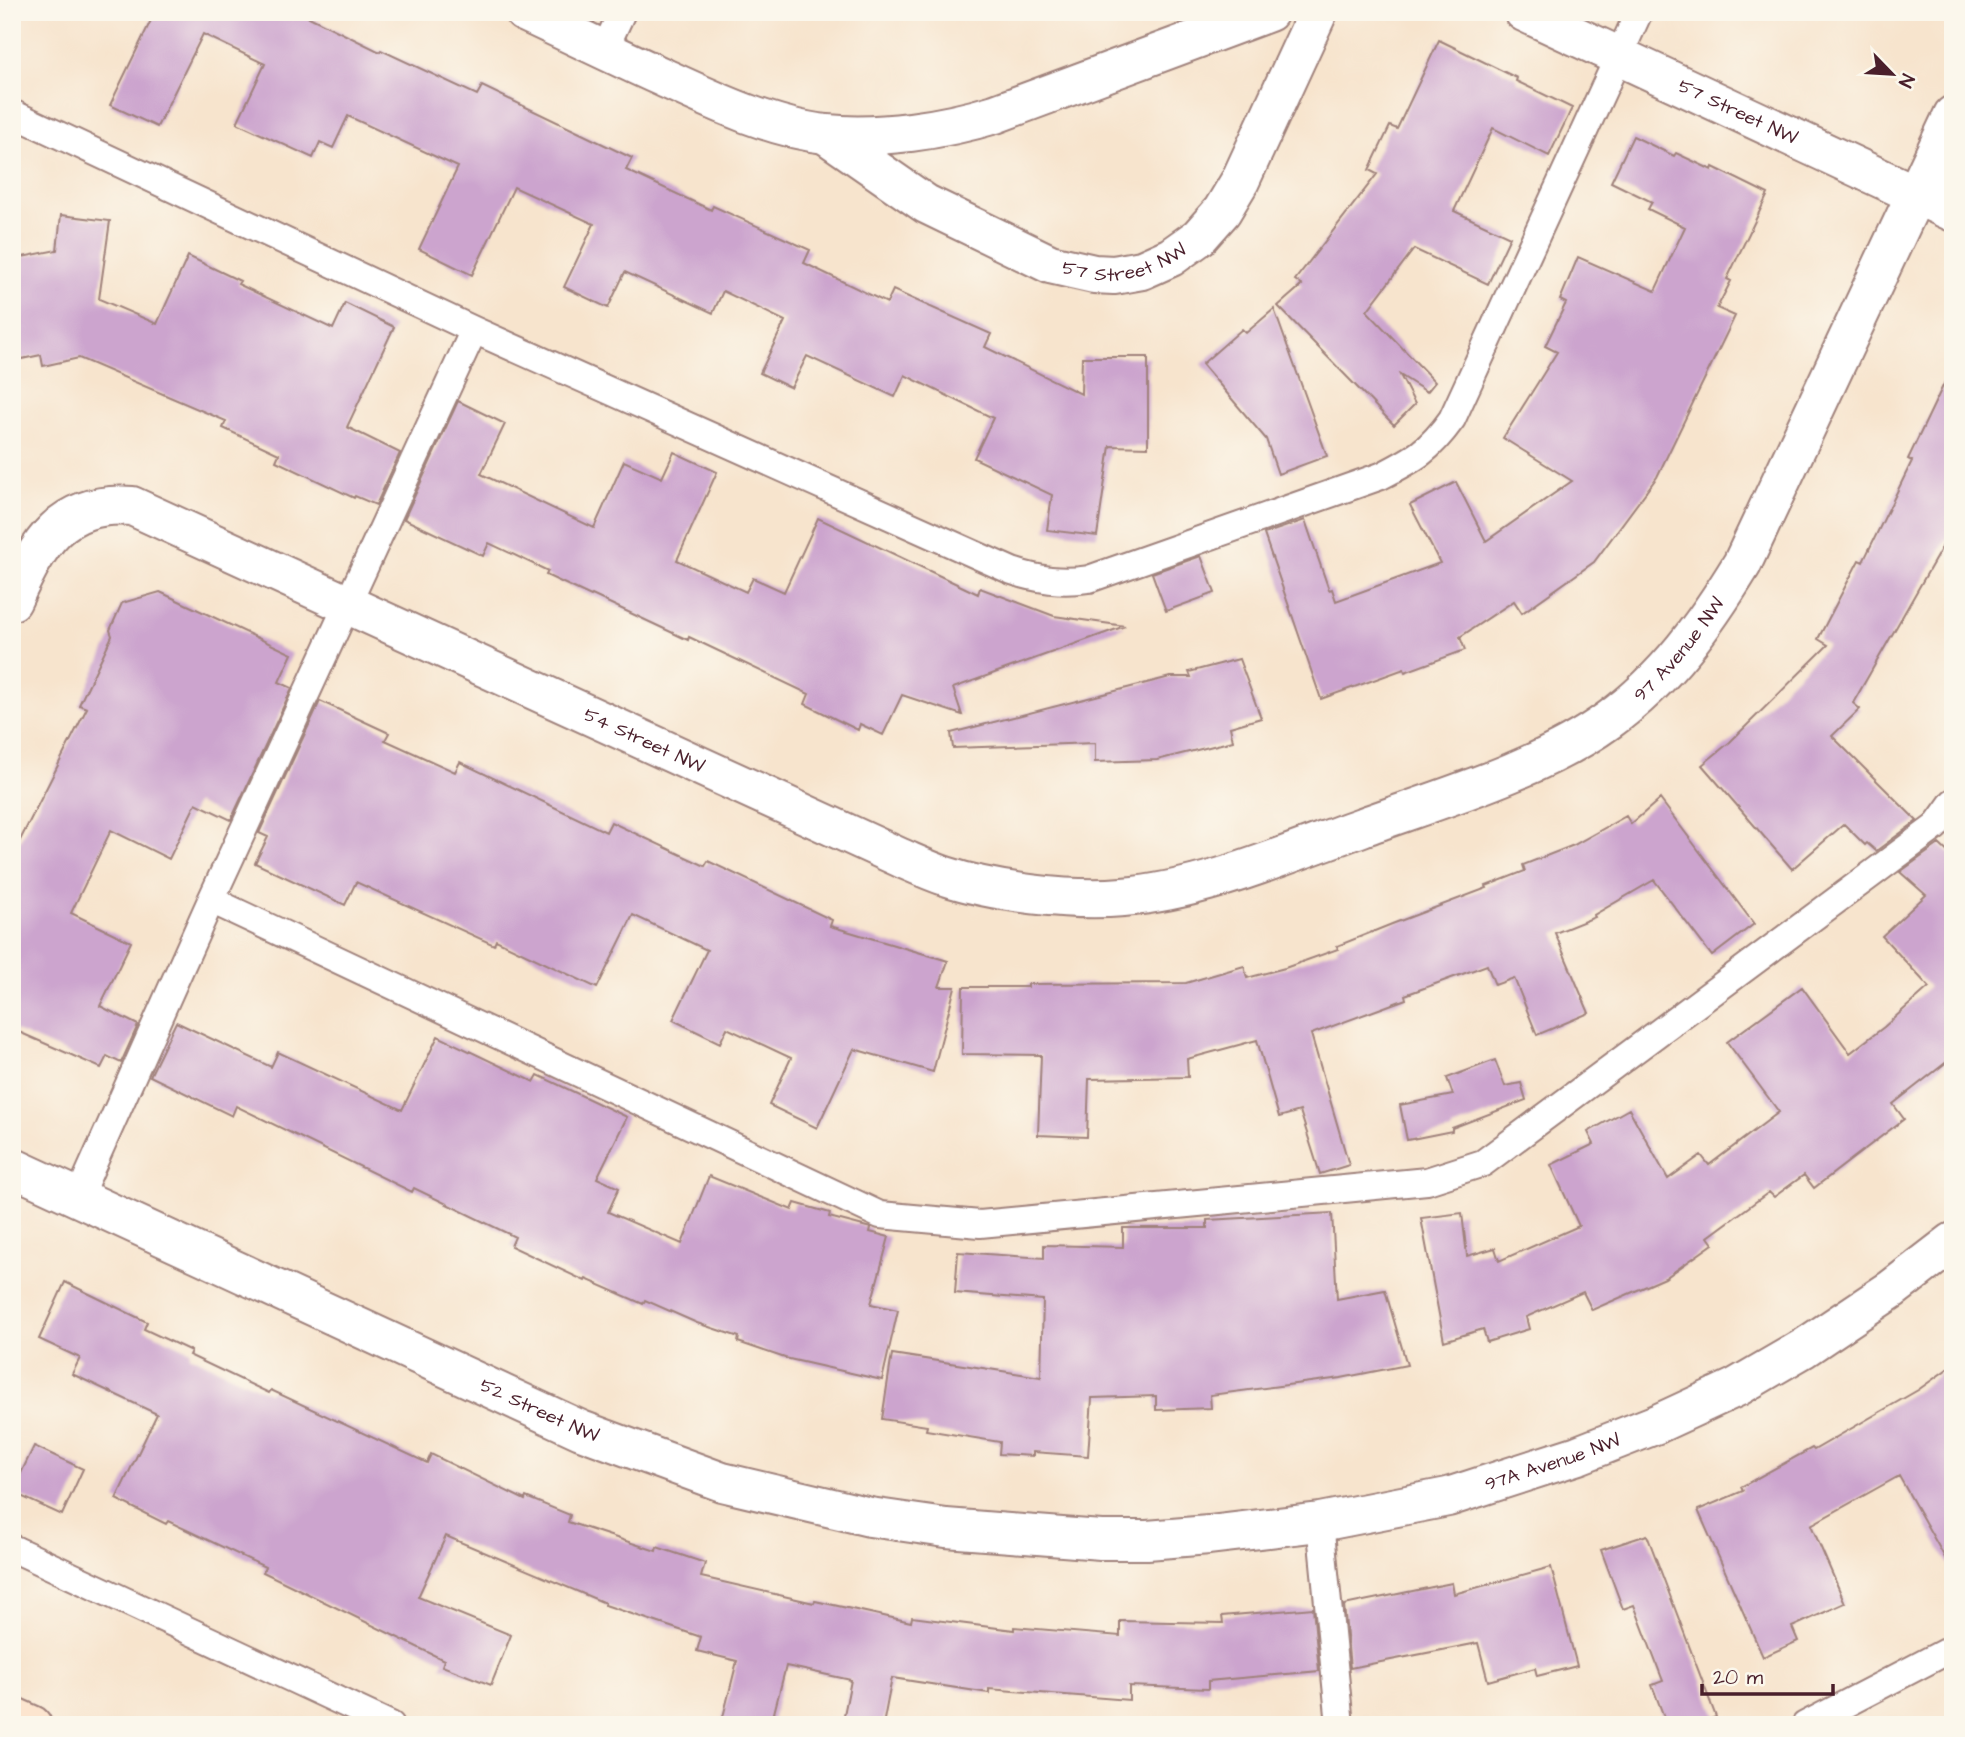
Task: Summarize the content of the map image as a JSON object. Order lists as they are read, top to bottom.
{
  "streets": {
    "street": [
      "57 Street NW",
      "97 Avenue NW",
      "54 Street NW",
      "52 Street NW",
      "97A Avenue NW"
    ]
  },
  "crossings": [
    ["57 Street NW", "97 Avenue NW"],
    ["97 Avenue NW", "54 Street NW"],
    ["52 Street NW", "97A Avenue NW"]
  ],
  "scale_bar": "20 m",
  "north": "bottom right"
}
